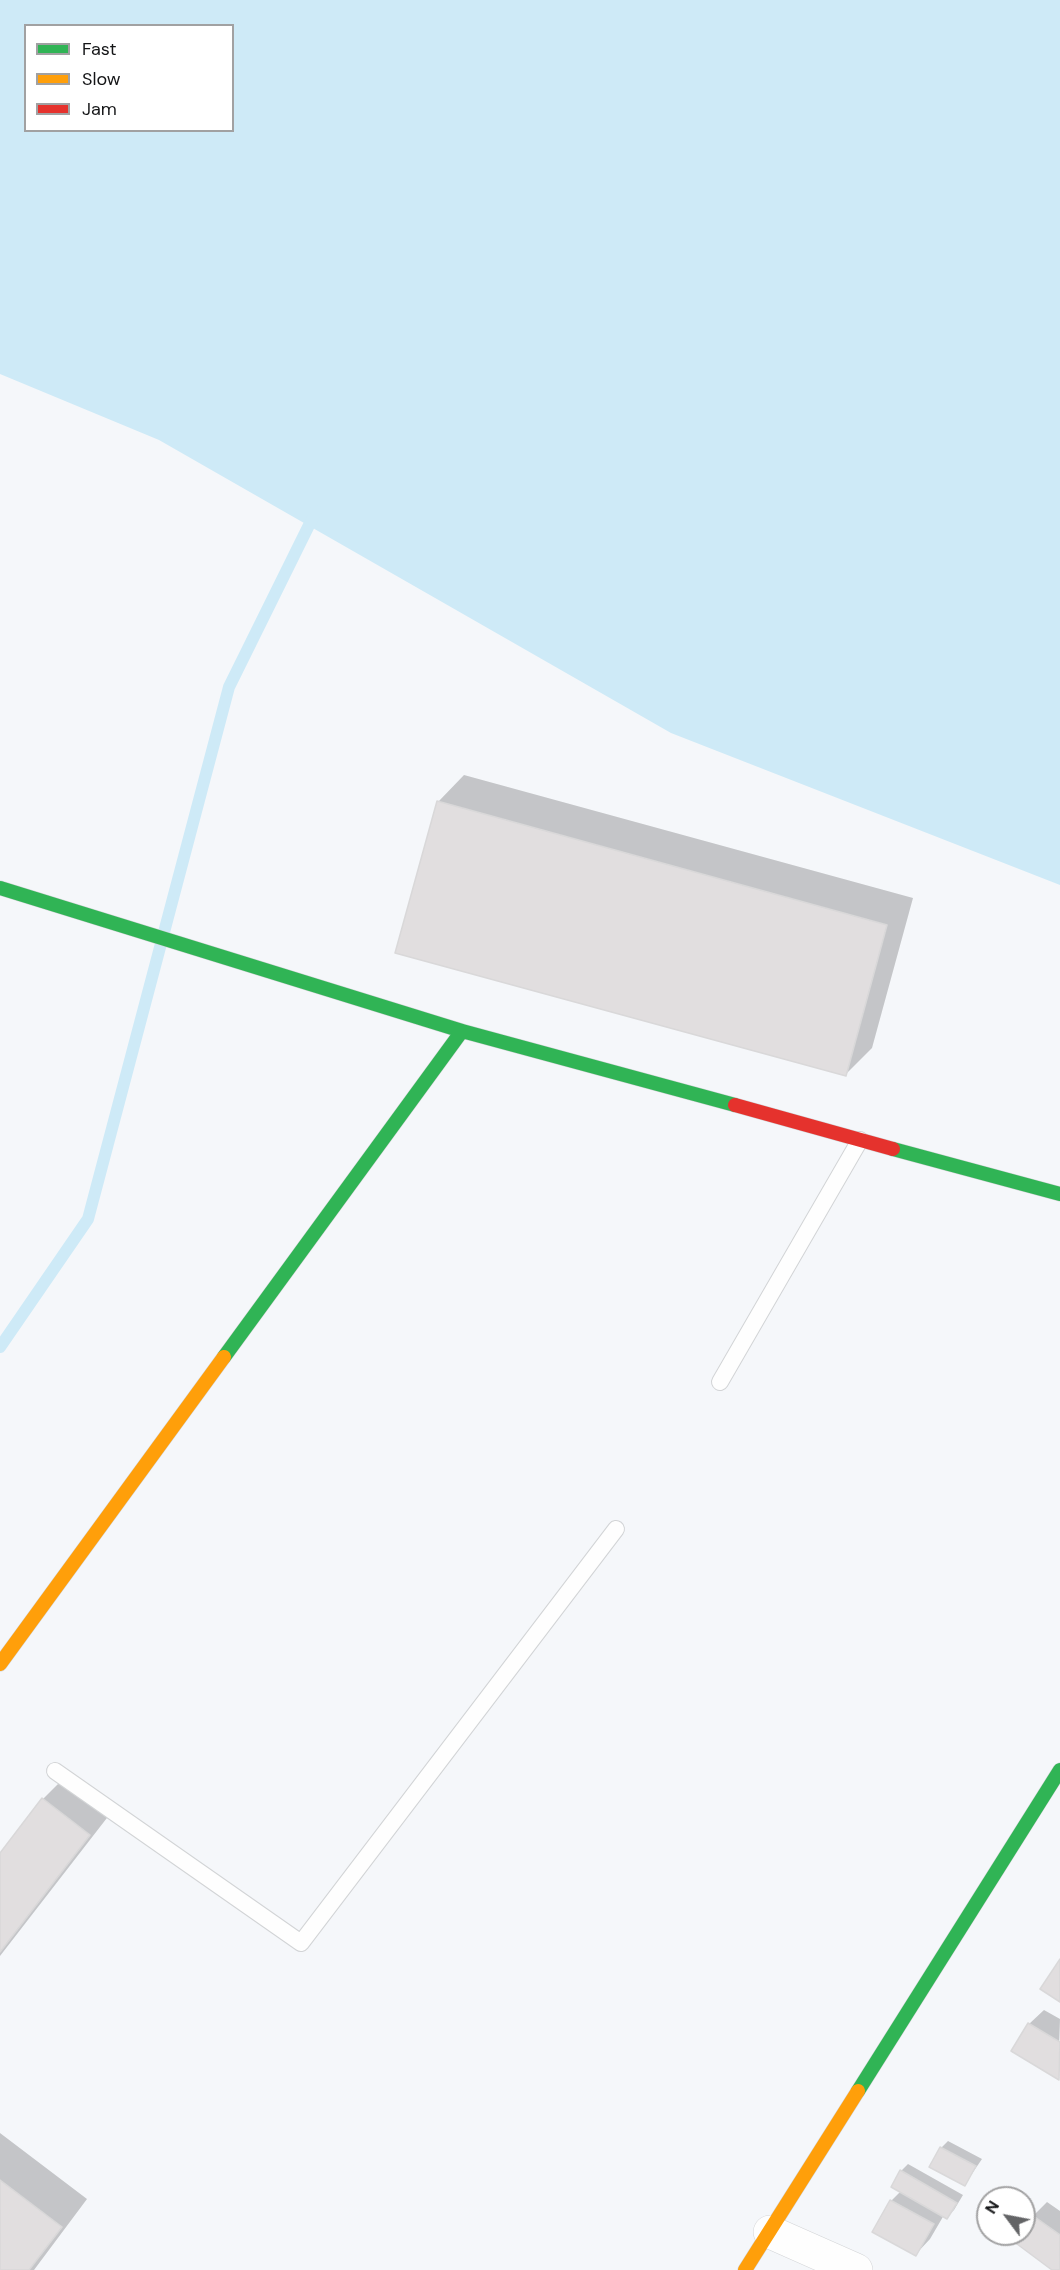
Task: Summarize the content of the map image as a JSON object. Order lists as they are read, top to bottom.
{
  "legend": ["Fast", "Slow", "Jam"],
  "north": "top left"
}
